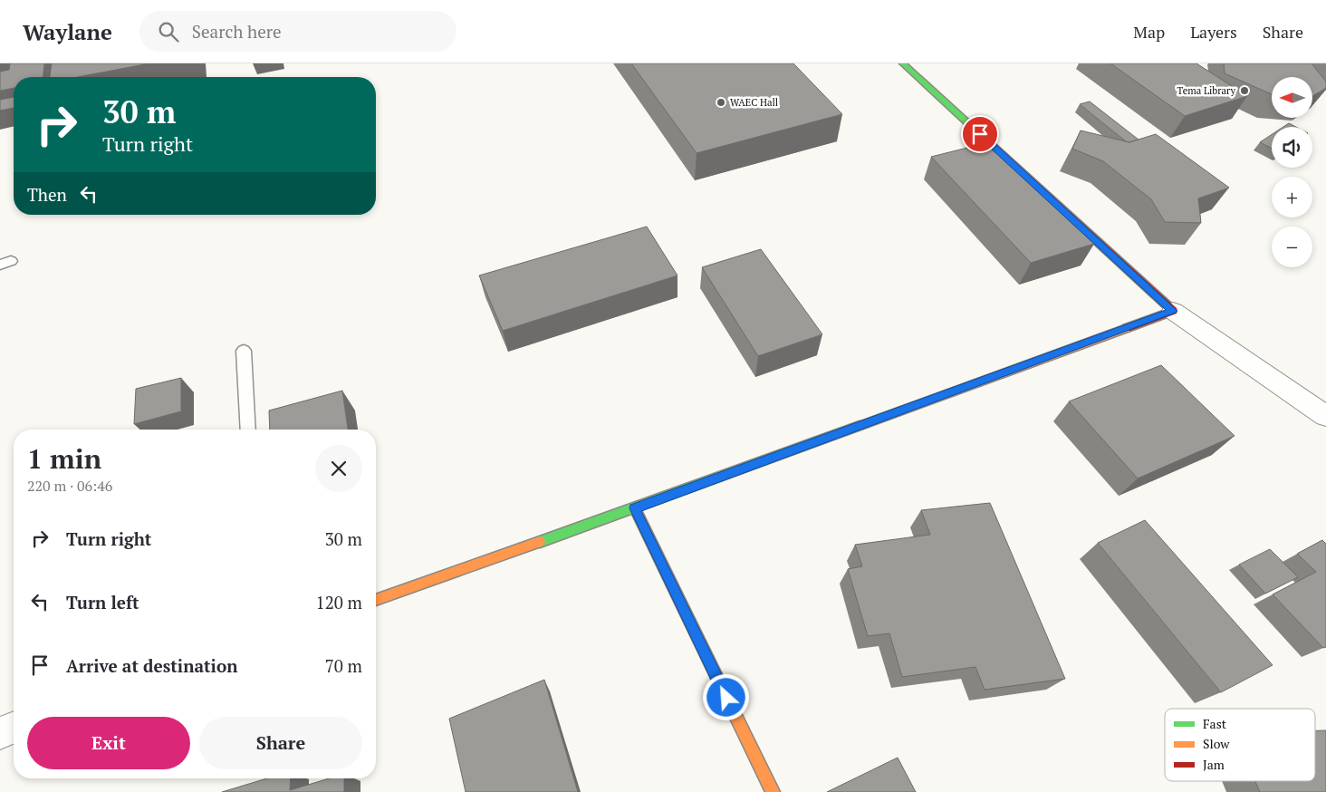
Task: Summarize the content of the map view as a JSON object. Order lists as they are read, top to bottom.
{
  "places": ["Tema Library", "WAEC Hall"],
  "legend": ["Fast", "Slow", "Jam"],
  "north": "left",
  "page": {
    "header": "Waylane",
    "search": "Search here",
    "nav": ["Map", "Layers", "Share"],
    "map_buttons": ["+", "−"],
    "turn": ["30 m", "Turn right"],
    "then": "Then",
    "heading": ["1 min", "220 m · 06:46"],
    "list": [
      {
        "name": "Turn right",
        "value": "30 m"
      },
      {
        "name": "Turn left",
        "value": "120 m"
      },
      {
        "name": "Arrive at destination",
        "value": "70 m"
      }
    ],
    "buttons": ["Exit", "Share"]
  }
}
